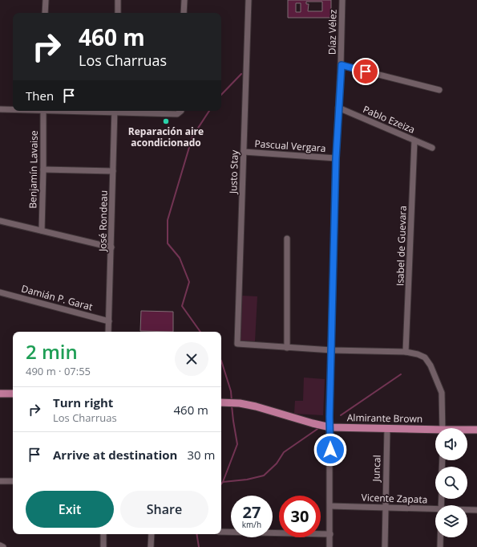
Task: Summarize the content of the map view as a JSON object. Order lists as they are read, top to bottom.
{
  "streets": {
    "main road": ["Almirante Brown"],
    "street": [
      "Díaz Vélez",
      "Pablo Ezeiza",
      "Pascual Vergara",
      "Benjamín Lavaise",
      "Justo Stay",
      "José Rondeau",
      "Isabel de Guevara",
      "Damián P. Garat",
      "Juncal",
      "Vicente Zapata"
    ]
  },
  "crossings": [
    ["Díaz Vélez", "Pablo Ezeiza"],
    ["Díaz Vélez", "Pascual Vergara"],
    ["Díaz Vélez", "Almirante Brown"],
    ["Díaz Vélez", "Vicente Zapata"],
    ["Pablo Ezeiza", "Isabel de Guevara"],
    ["Pascual Vergara", "Justo Stay"],
    ["José Rondeau", "Damián P. Garat"],
    ["Almirante Brown", "Juncal"],
    ["Juncal", "Vicente Zapata"]
  ],
  "places": ["Reparación aire acondicionado"],
  "page": {
    "turn": ["460 m", "Los Charruas"],
    "then": "Then",
    "heading": ["2 min", "490 m · 07:55"],
    "list": [
      {
        "name": "Turn right",
        "note": "Los Charruas",
        "value": "460 m"
      },
      {
        "name": "Arrive at destination",
        "value": "30 m"
      }
    ],
    "buttons": ["Exit", "Share"],
    "speed": "27 km/h",
    "limit": "30"
  }
}
